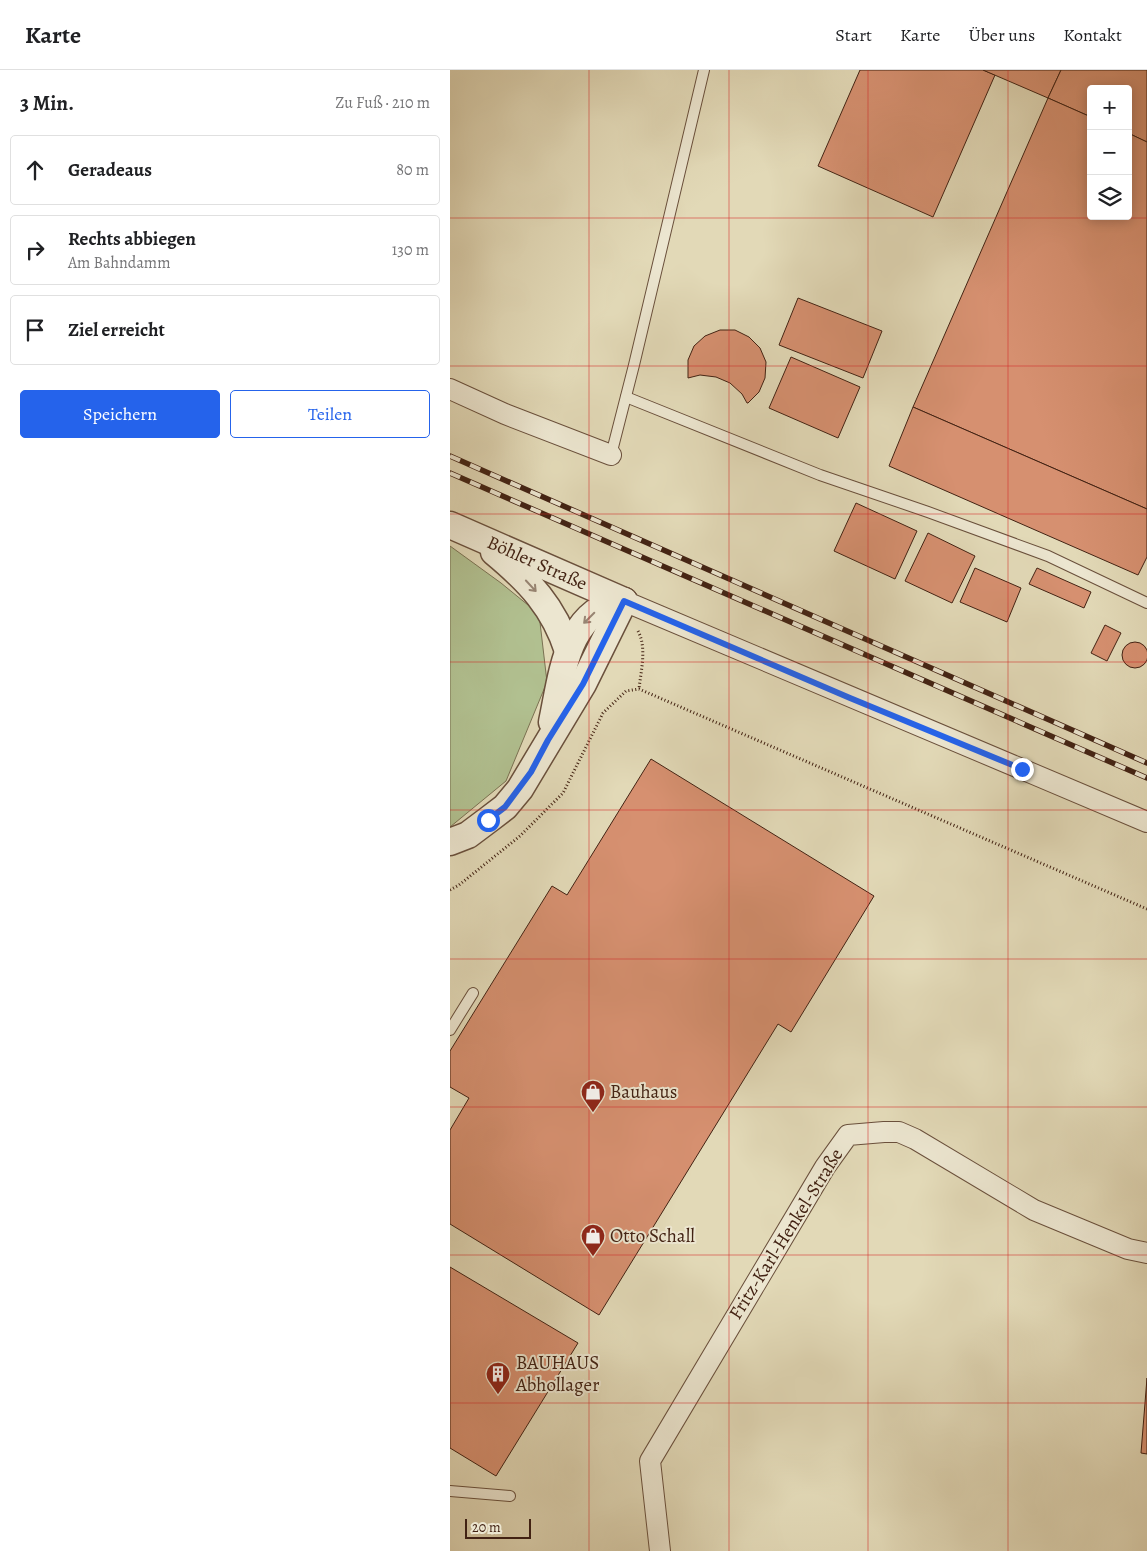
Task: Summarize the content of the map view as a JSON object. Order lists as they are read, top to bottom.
{
  "streets": {
    "street": ["Böhler Straße", "Fritz-Karl-Henkel-Straße"]
  },
  "places": {
    "shop": ["Bauhaus", "Otto Schall"],
    "building": ["BAUHAUS Abhollager"]
  },
  "scale_bar": "20 m",
  "page": {
    "header": "Karte",
    "nav": [
      "Start",
      "Karte",
      "Über uns",
      "Kontakt"
    ],
    "heading": ["3 Min.", "Zu Fuß · 210 m"],
    "map_buttons": ["+", "−"],
    "list": [
      ["Geradeaus", "80 m"],
      ["Rechts abbiegen", "Am Bahndamm", "130 m"],
      "Ziel erreicht"
    ],
    "buttons": ["Speichern", "Teilen"],
    "scale": "20 m"
  }
}
